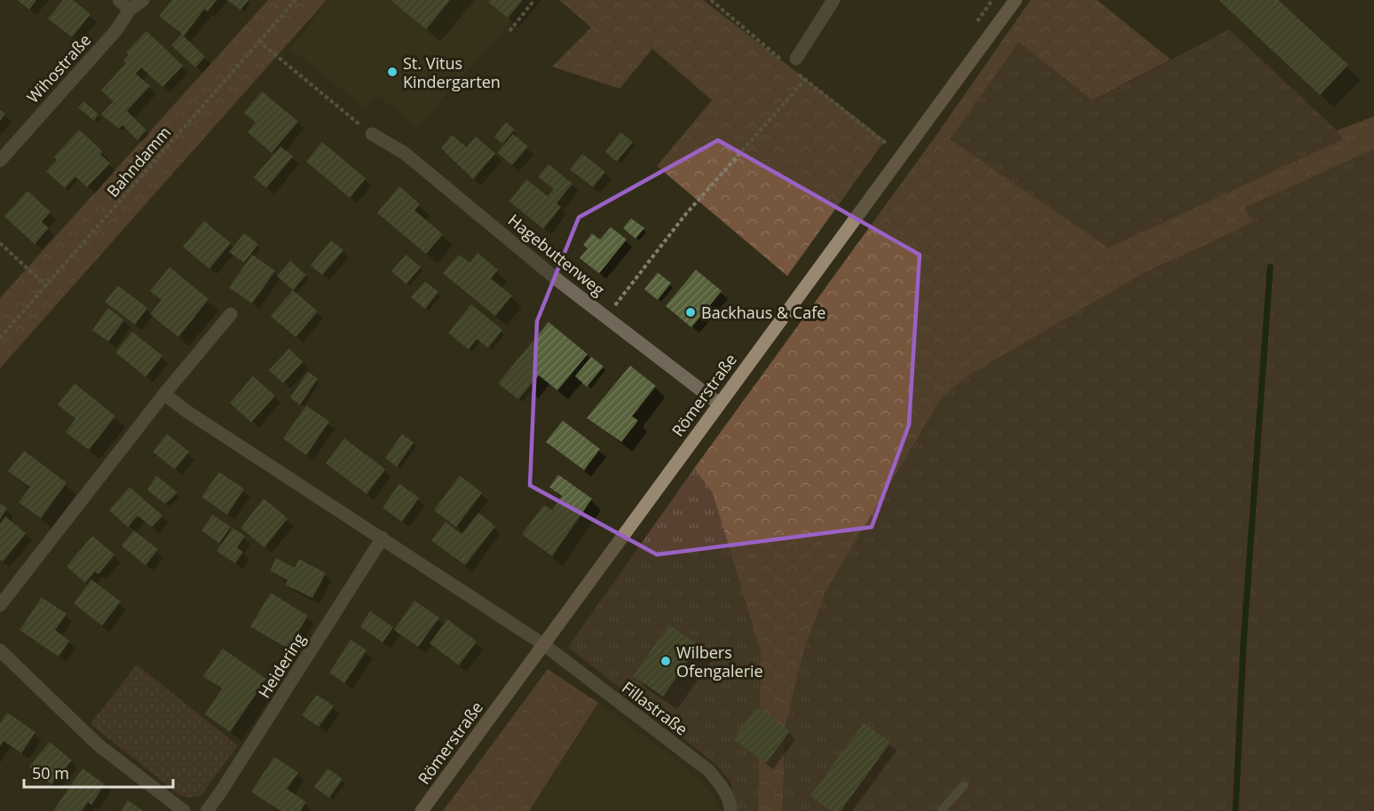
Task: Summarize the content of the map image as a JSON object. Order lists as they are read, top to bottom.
{
  "streets": {
    "street": [
      "Wihostraße",
      "Hagebuttenweg",
      "Römerstraße",
      "Heidering",
      "Fillastraße"
    ],
    "path": ["Bahndamm"]
  },
  "crossings": [
    ["Hagebuttenweg", "Römerstraße"],
    ["Römerstraße", "Fillastraße"]
  ],
  "places": ["St. Vitus Kindergarten", "Backhaus & Cafe", "Wilbers Ofengalerie"],
  "scale_bar": "50 m"
}
